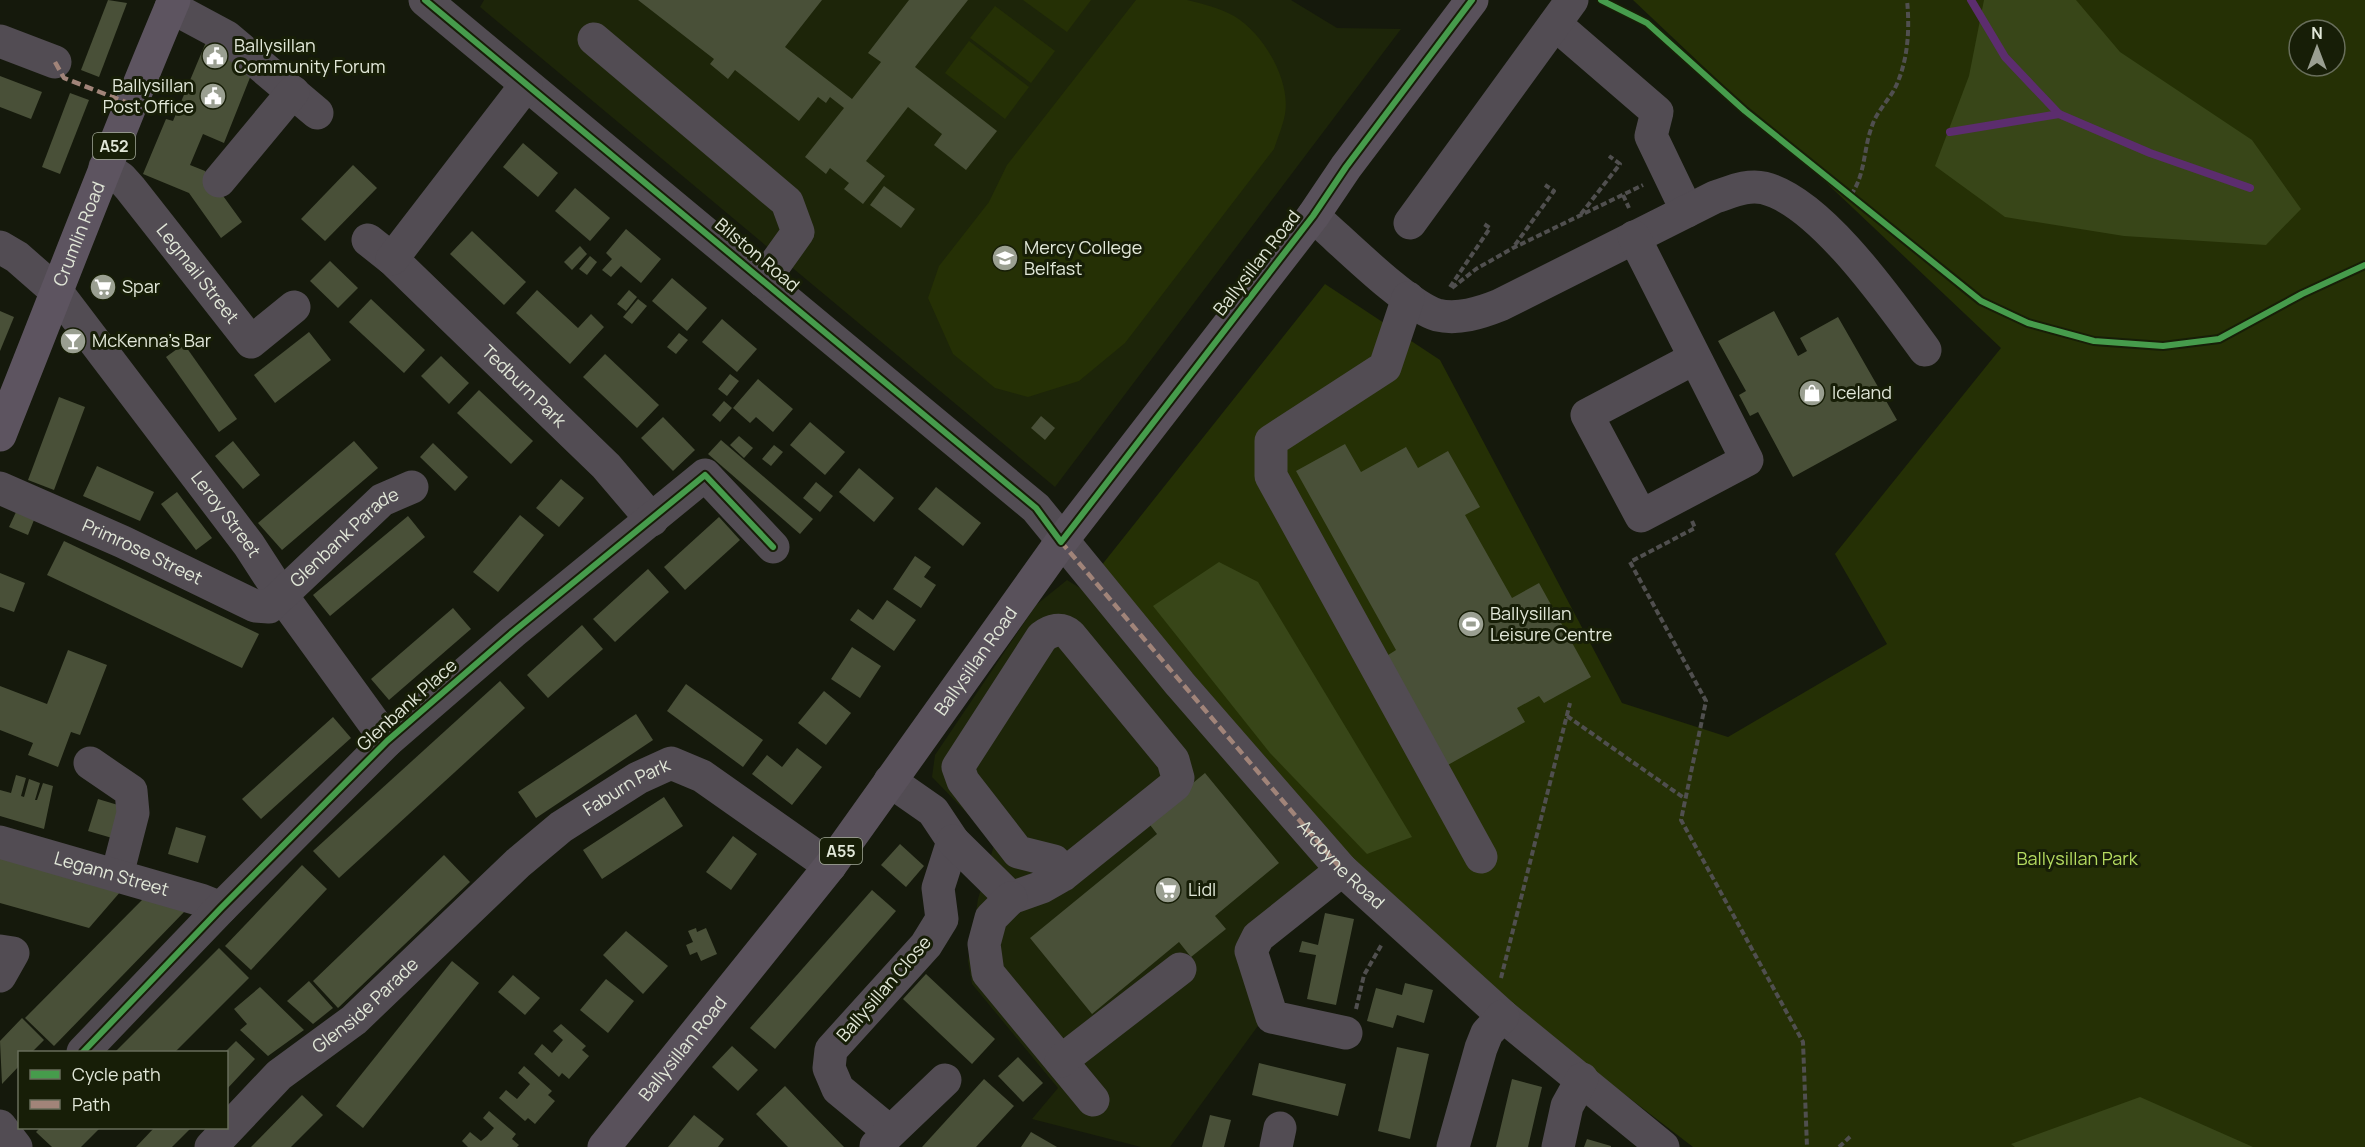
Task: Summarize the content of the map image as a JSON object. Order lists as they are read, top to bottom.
{
  "streets": {
    "highway": ["Ballysillan Road", "A55"],
    "main road": ["A52", "Crumlin Road"],
    "street": [
      "Bilston Road",
      "Legmail Street",
      "Tedburn Park",
      "Leroy Street",
      "Glenbank Parade",
      "Primrose Street",
      "Glenbank Place",
      "Faburn Park",
      "Ardoyne Road",
      "Legann Street",
      "Ballysillan Close",
      "Glenside Parade"
    ]
  },
  "crossings": [
    ["Crumlin Road", "Legmail Street"],
    ["Crumlin Road", "Leroy Street"],
    ["Bilston Road", "Ballysillan Road"],
    ["Bilston Road", "Tedburn Park"],
    ["Bilston Road", "Ardoyne Road"],
    ["Ballysillan Road", "Faburn Park"],
    ["Ballysillan Road", "Ardoyne Road"],
    ["Tedburn Park", "Glenbank Place"],
    ["Leroy Street", "Glenbank Parade"],
    ["Leroy Street", "Primrose Street"],
    ["Leroy Street", "Glenbank Place"],
    ["Glenbank Parade", "Primrose Street"],
    ["Glenbank Place", "Legann Street"],
    ["Faburn Park", "Glenside Parade"]
  ],
  "parks": ["Ballysillan Park"],
  "places": {
    "public building": ["Ballysillan Community Forum", "Ballysillan Post Office"],
    "school or university": ["Mercy College Belfast"],
    "supermarket": ["Spar", "Lidl"],
    "bar": ["McKenna's Bar"],
    "shop": ["Iceland"],
    "sports": ["Ballysillan Leisure Centre"]
  },
  "legend": ["Cycle path", "Path"],
  "north": "top"
}
